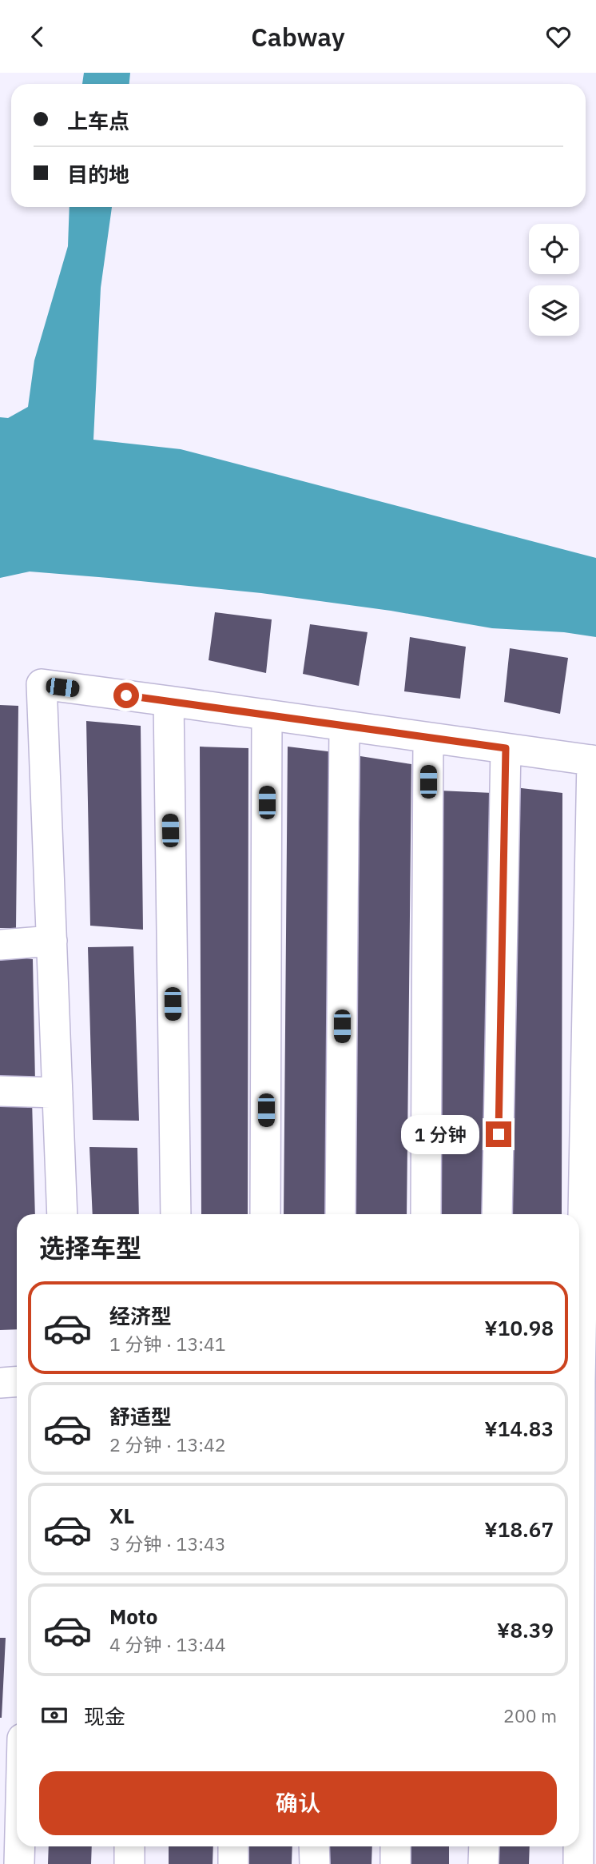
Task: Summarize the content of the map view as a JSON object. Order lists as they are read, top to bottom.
{
  "page": {
    "header": "Cabway",
    "banner": ["上车点", "目的地"],
    "bubble": "1 分钟",
    "heading": "选择车型",
    "list": [
      {
        "name": "经济型",
        "note": "1 分钟 · 13:41",
        "value": "¥10.98"
      },
      {
        "name": "舒适型",
        "note": "2 分钟 · 13:42",
        "value": "¥14.83"
      },
      {
        "name": "XL",
        "note": "3 分钟 · 13:43",
        "value": "¥18.67"
      },
      {
        "name": "Moto",
        "note": "4 分钟 · 13:44",
        "value": "¥8.39"
      }
    ],
    "pay": ["现金", "200 m"],
    "buttons": "确认"
  }
}
